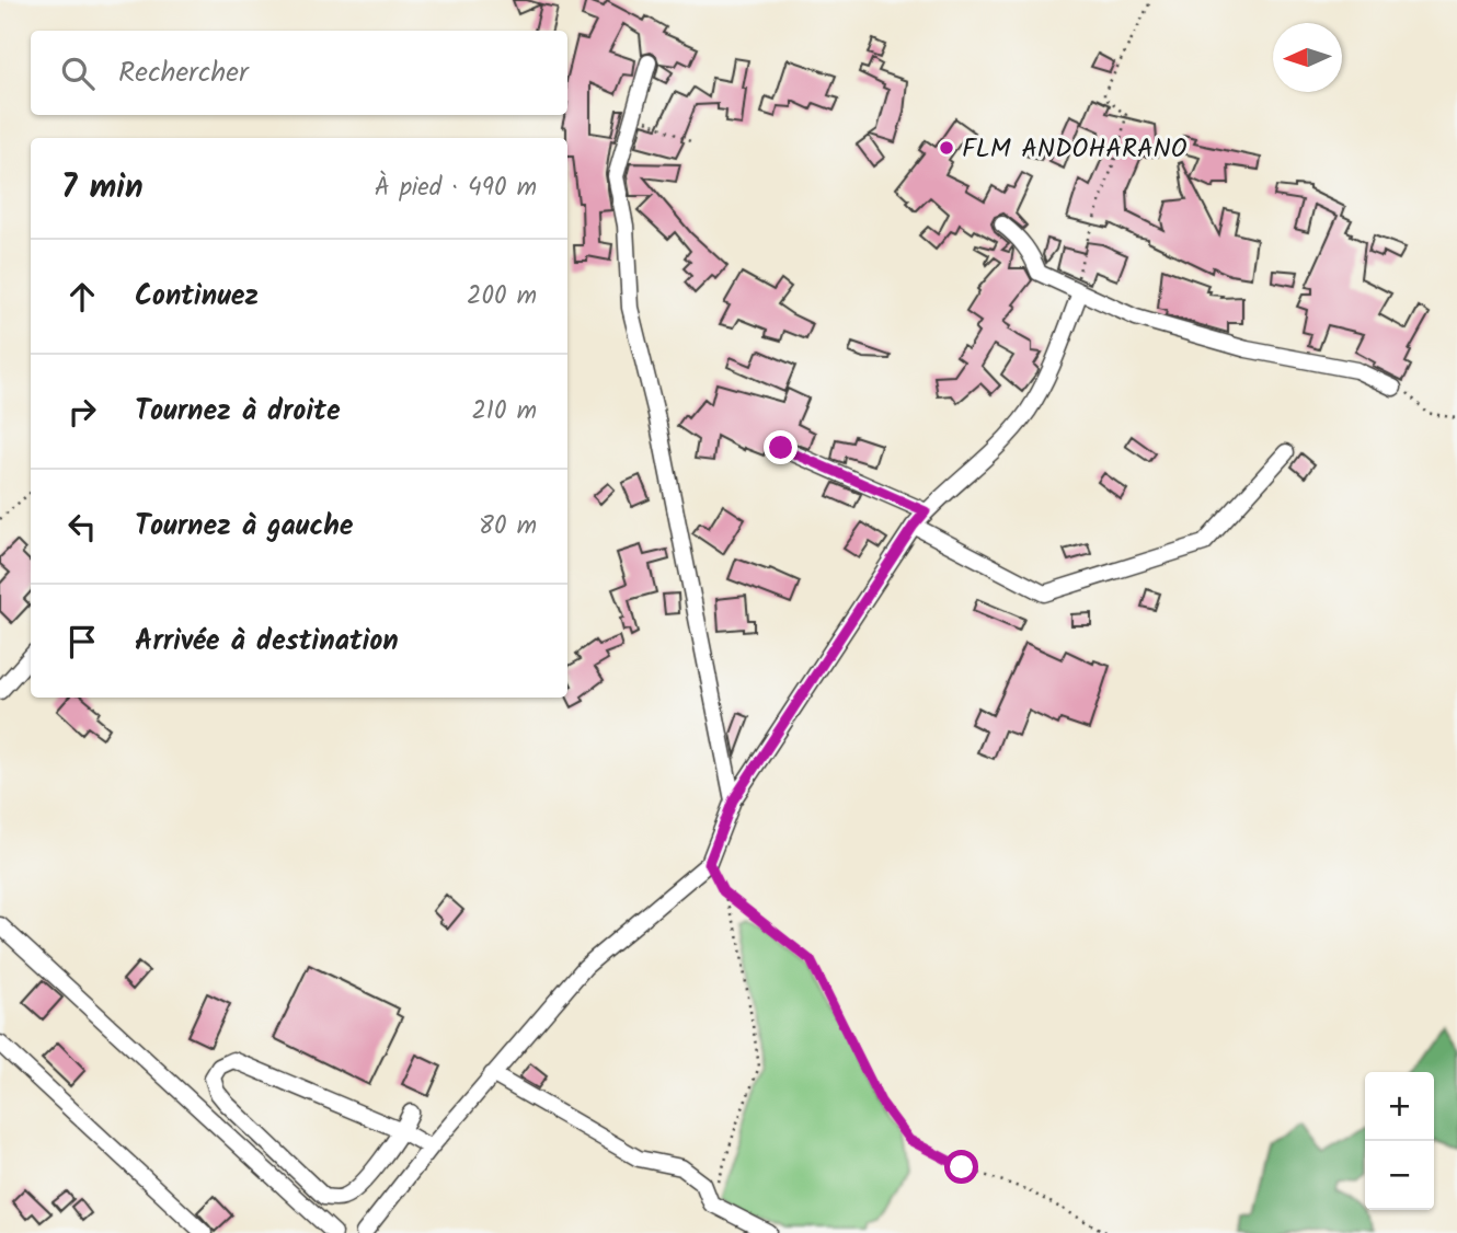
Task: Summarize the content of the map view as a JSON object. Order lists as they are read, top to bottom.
{
  "places": ["FLM ANDOHARANO"],
  "north": "left",
  "page": {
    "search": "Rechercher",
    "heading": ["7 min", "À pied · 490 m"],
    "list": [
      ["Continuez", "200 m"],
      ["Tournez à droite", "210 m"],
      ["Tournez à gauche", "80 m"],
      "Arrivée à destination"
    ],
    "map_buttons": ["+", "−"]
  }
}
